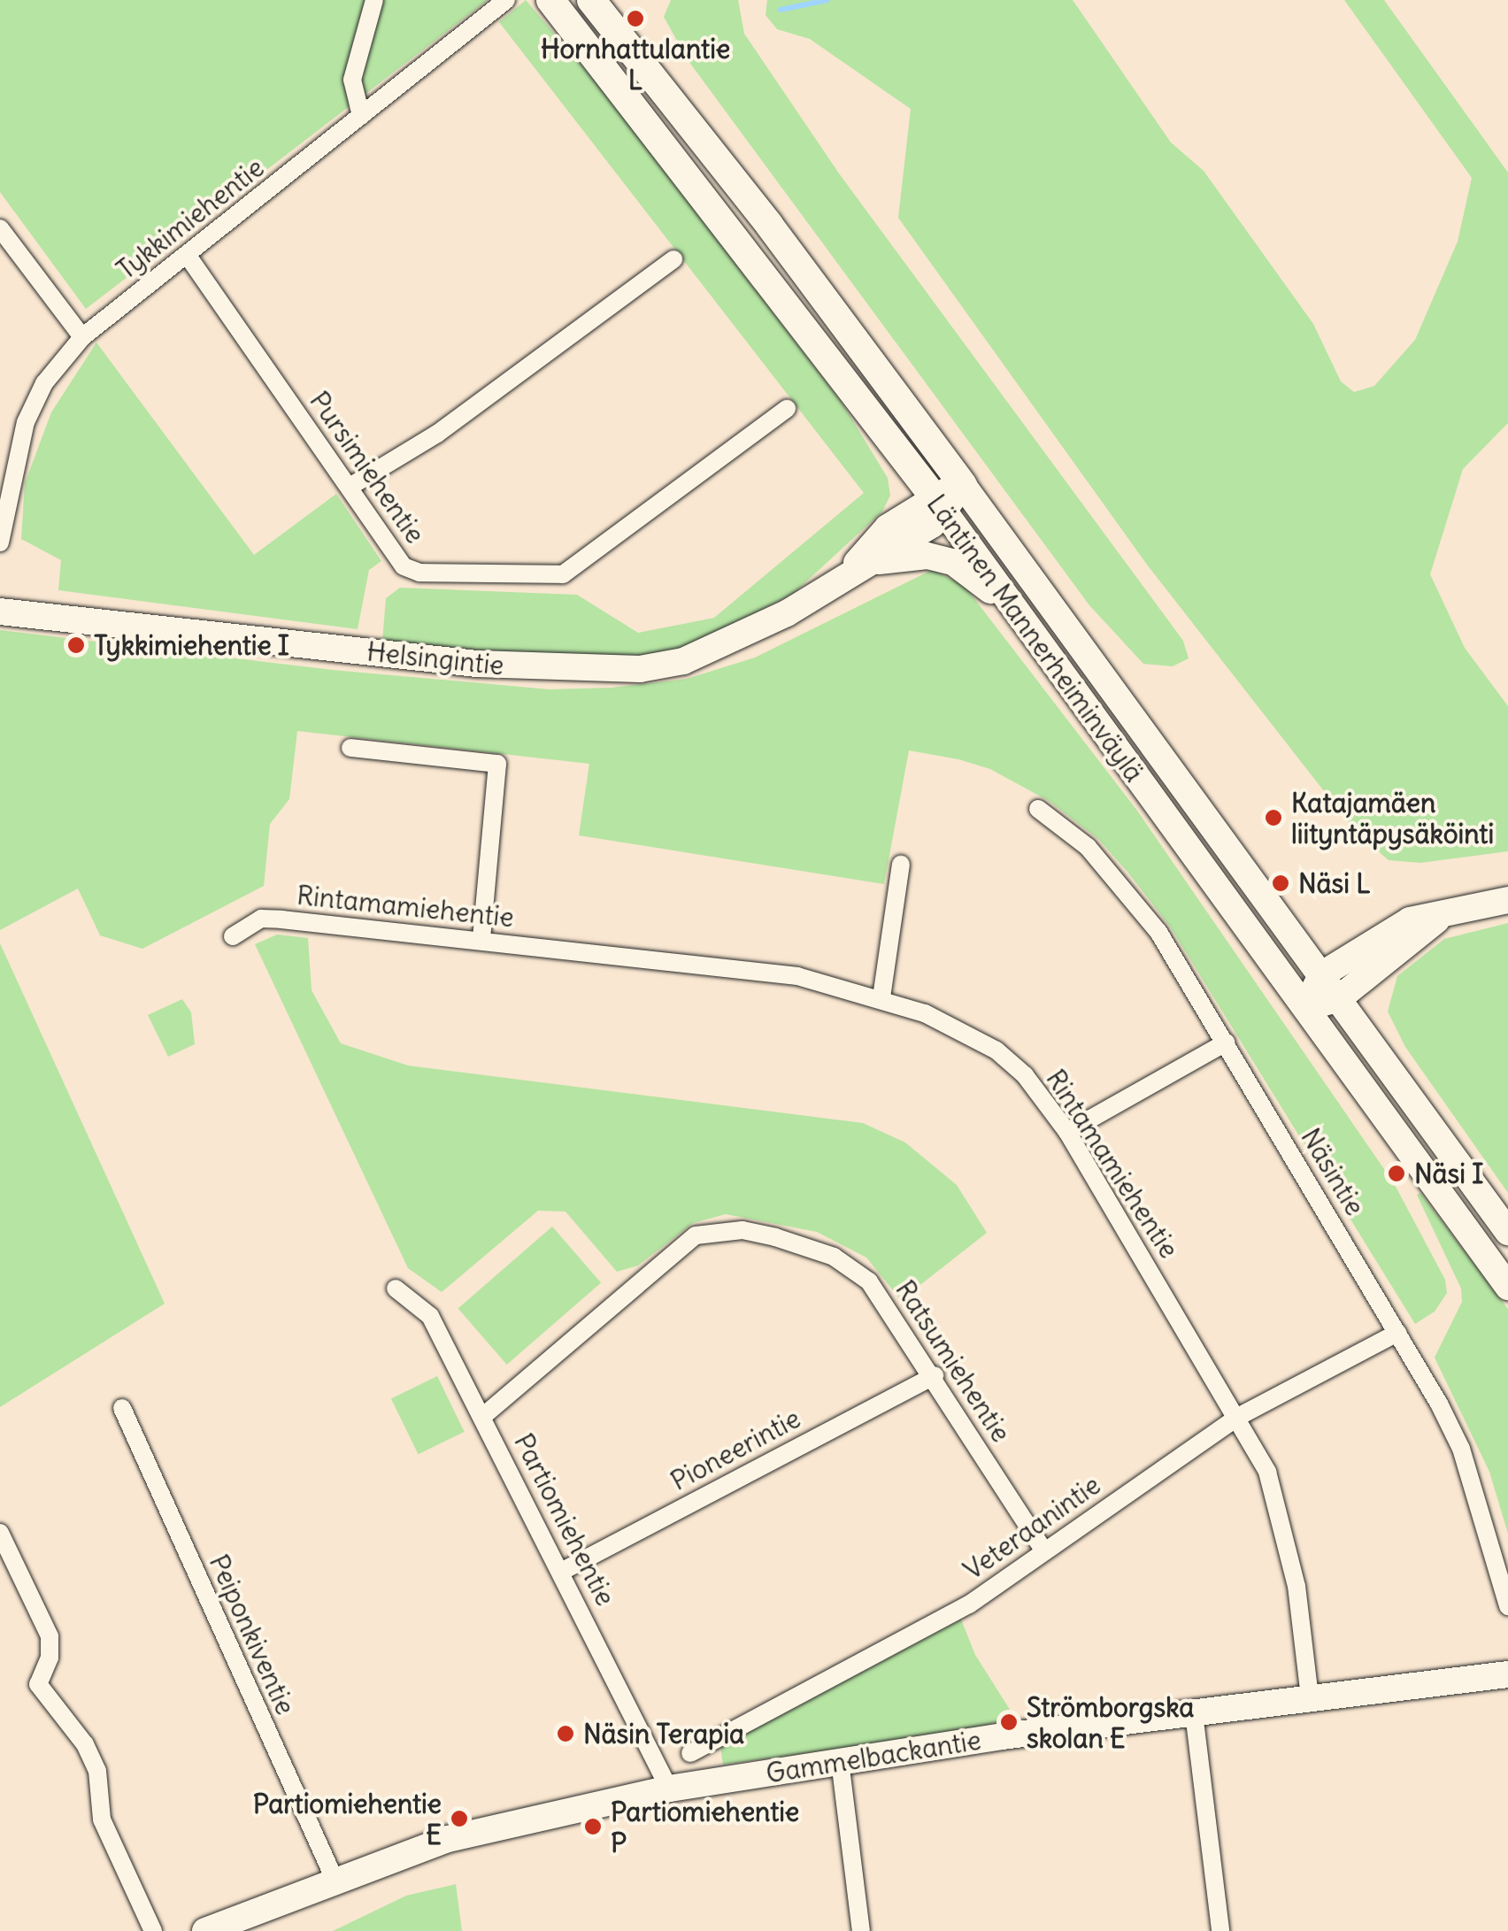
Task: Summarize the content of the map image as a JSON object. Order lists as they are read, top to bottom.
{
  "streets": {
    "main road": ["Läntinen Mannerheiminväylä", "Helsingintie", "Gammelbackantie"],
    "street": [
      "Tykkimiehentie",
      "Pursimiehentie",
      "Rintamamiehentie",
      "Näsintie",
      "Ratsumiehentie",
      "Pioneerintie",
      "Partiomiehentie",
      "Veteraanintie",
      "Peiponkiventie"
    ]
  },
  "crossings": [
    ["Tykkimiehentie", "Pursimiehentie"],
    ["Läntinen Mannerheiminväylä", "Helsingintie"],
    ["Rintamamiehentie", "Veteraanintie"],
    ["Rintamamiehentie", "Gammelbackantie"],
    ["Näsintie", "Veteraanintie"],
    ["Ratsumiehentie", "Pioneerintie"],
    ["Ratsumiehentie", "Partiomiehentie"],
    ["Ratsumiehentie", "Veteraanintie"],
    ["Pioneerintie", "Partiomiehentie"],
    ["Partiomiehentie", "Gammelbackantie"],
    ["Peiponkiventie", "Gammelbackantie"]
  ],
  "places": [
    "Hornhattulantie L",
    "Tykkimiehentie I",
    "Katajamäen liityntäpysäköinti",
    "Näsi L",
    "Näsi I",
    "Strömborgska skolan E",
    "Näsin Terapia",
    "Partiomiehentie E",
    "Partiomiehentie P"
  ]
}
